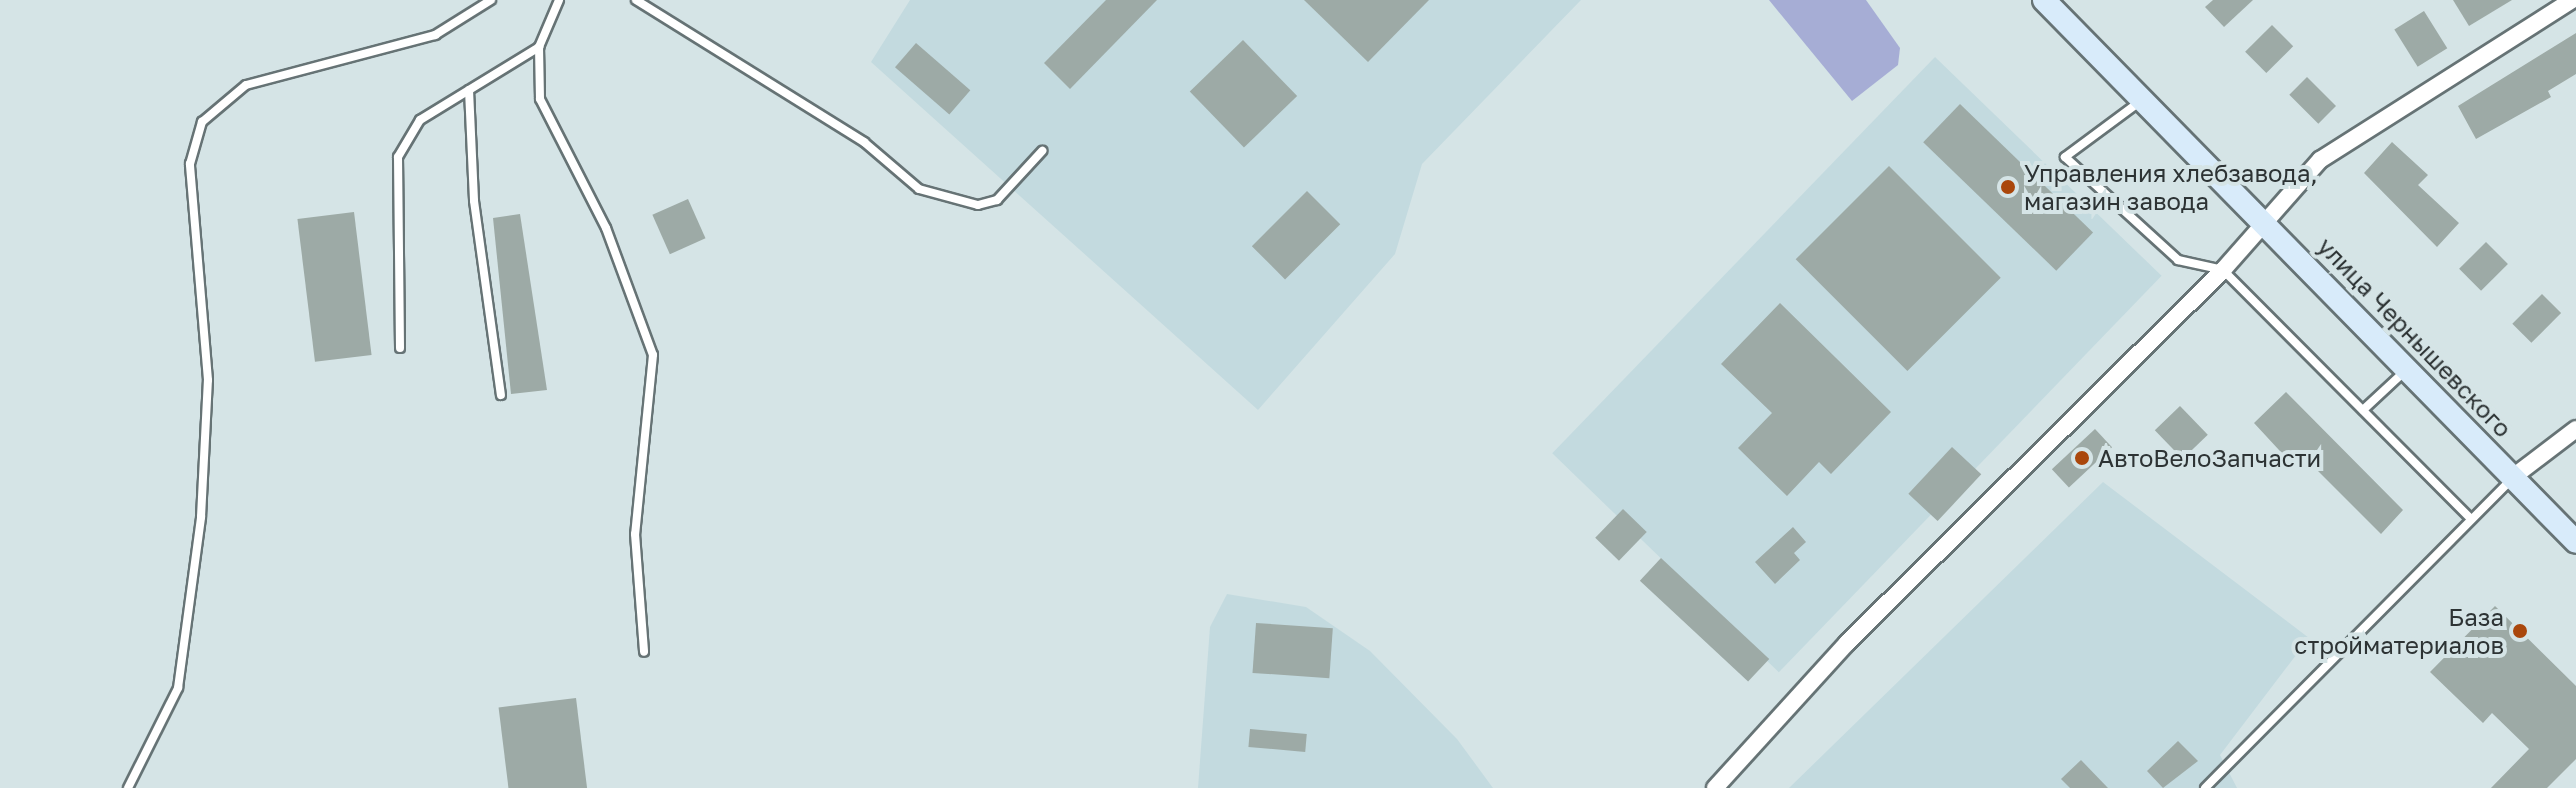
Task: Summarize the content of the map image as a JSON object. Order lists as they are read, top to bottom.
{
  "streets": {
    "main road": ["улица Чернышевского"]
  },
  "places": ["Управления хлебзавода, магазин завода", "АвтоВелоЗапчасти", "База стройматериалов"]
}
